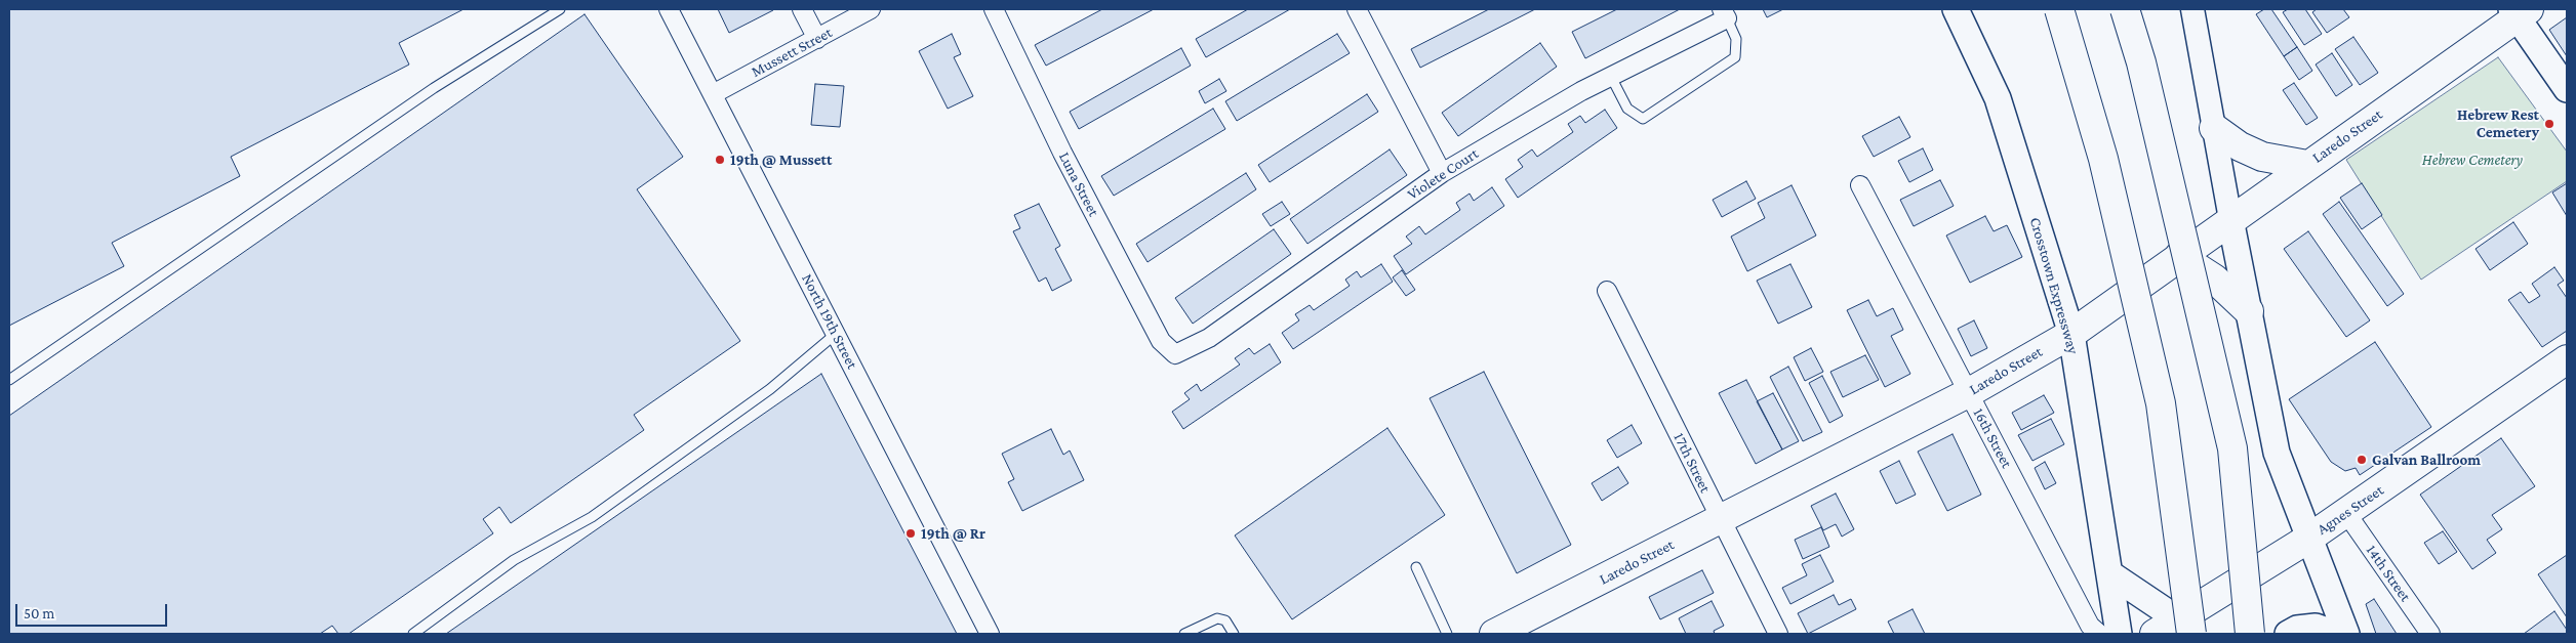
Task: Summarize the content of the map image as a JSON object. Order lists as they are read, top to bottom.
{
  "streets": {
    "main road": ["Laredo Street", "Crosstown Expressway", "Agnes Street"],
    "street": [
      "Mussett Street",
      "Violete Court",
      "Luna Street",
      "North 19th Street",
      "16th Street",
      "17th Street",
      "14th Street"
    ]
  },
  "crossings": [
    ["Mussett Street", "North 19th Street"],
    ["Laredo Street", "Crosstown Expressway"],
    ["Laredo Street", "16th Street"],
    ["Laredo Street", "17th Street"],
    ["Violete Court", "Luna Street"],
    ["Agnes Street", "14th Street"]
  ],
  "parks": ["Hebrew Cemetery"],
  "places": [
    "Hebrew Rest Cemetery",
    "19th @ Mussett",
    "Galvan Ballroom",
    "19th @ Rr"
  ],
  "scale_bar": "50 m"
}
